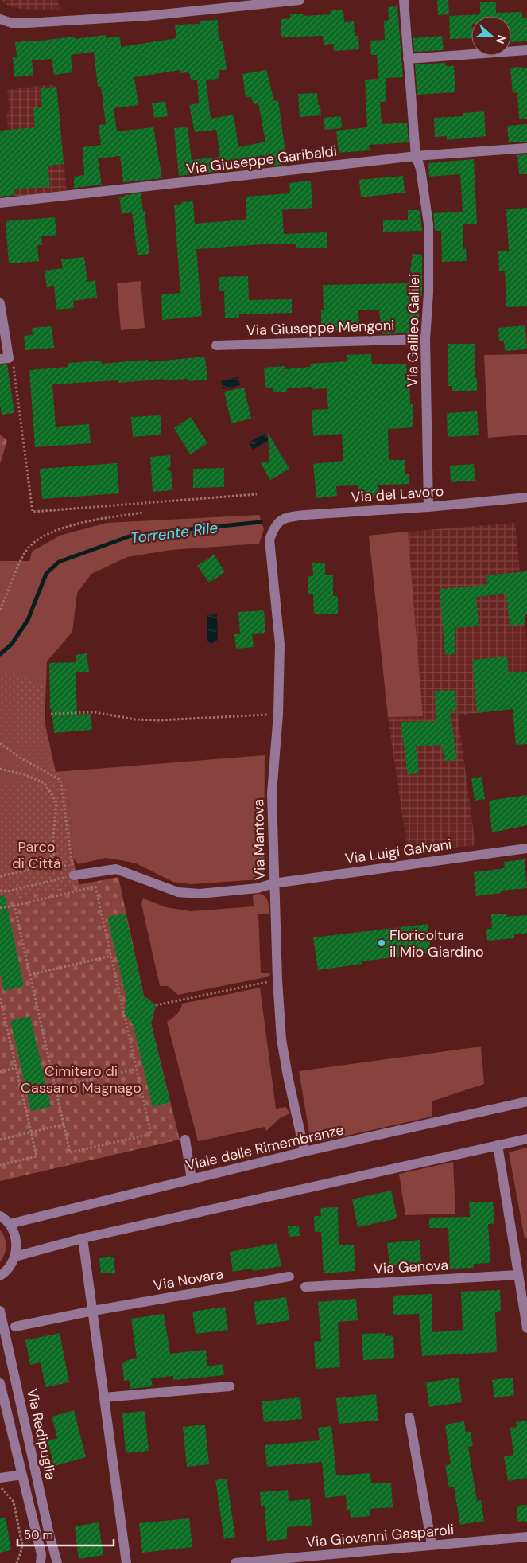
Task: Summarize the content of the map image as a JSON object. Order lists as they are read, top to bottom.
{
  "streets": {
    "street": [
      "Via Giuseppe Garibaldi",
      "Via Giuseppe Mengoni",
      "Via Galileo Galilei",
      "Via del Lavoro",
      "Via Mantova",
      "Via Luigi Galvani",
      "Viale delle Rimembranze",
      "Via Genova",
      "Via Novara",
      "Via Redipuglia",
      "Via Giovanni Gasparoli"
    ]
  },
  "crossings": [
    ["Via Giuseppe Garibaldi", "Via Galileo Galilei"],
    ["Via Giuseppe Mengoni", "Via Galileo Galilei"],
    ["Via Galileo Galilei", "Via del Lavoro"],
    ["Via del Lavoro", "Via Mantova"],
    ["Via Mantova", "Via Luigi Galvani"],
    ["Via Mantova", "Viale delle Rimembranze"]
  ],
  "water": ["Torrente Rile"],
  "parks": ["Parco di Città", "Cimitero di Cassano Magnago"],
  "places": ["Floricoltura il Mio Giardino"],
  "scale_bar": "50 m",
  "north": "right"
}
